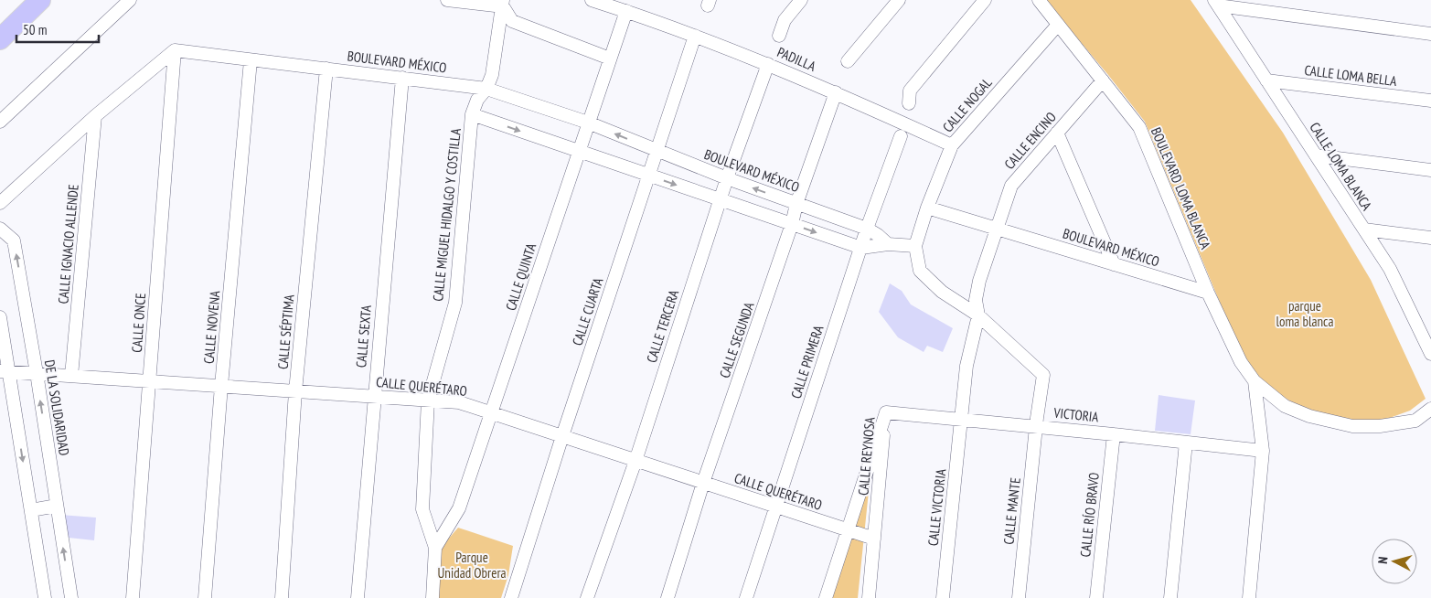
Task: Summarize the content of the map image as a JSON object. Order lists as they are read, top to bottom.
{
  "streets": {
    "street": [
      "PADILLA",
      "BOULEVARD MÉXICO",
      "CALLE LOMA BELLA",
      "CALLE NOGAL",
      "CALLE ENCINO",
      "CALLE LOMA BLANCA",
      "BOULEVARD LOMA BLANCA",
      "CALLE MIGUEL HIDALGO Y COSTILLA",
      "CALLE IGNACIO ALLENDE",
      "CALLE QUINTA",
      "CALLE CUARTA",
      "CALLE ONCE",
      "CALLE TERCERA",
      "CALLE NOVENA",
      "CALLE SÉPTIMA",
      "CALLE SEXTA",
      "CALLE SEGUNDA",
      "CALLE PRIMERA",
      "CALLE QUERÉTARO",
      "DE LA SOLIDARIDAD",
      "VICTORIA",
      "CALLE REYNOSA",
      "CALLE VICTORIA",
      "CALLE MANTE",
      "CALLE RÍO BRAVO"
    ]
  },
  "crossings": [
    ["PADILLA", "CALLE NOGAL"],
    ["PADILLA", "CALLE QUINTA"],
    ["PADILLA", "CALLE CUARTA"],
    ["PADILLA", "CALLE TERCERA"],
    ["PADILLA", "CALLE SEGUNDA"],
    ["BOULEVARD MÉXICO", "CALLE NOGAL"],
    ["BOULEVARD MÉXICO", "CALLE ENCINO"],
    ["BOULEVARD MÉXICO", "BOULEVARD LOMA BLANCA"],
    ["BOULEVARD MÉXICO", "CALLE MIGUEL HIDALGO Y COSTILLA"],
    ["BOULEVARD MÉXICO", "CALLE QUINTA"],
    ["BOULEVARD MÉXICO", "CALLE CUARTA"],
    ["BOULEVARD MÉXICO", "CALLE ONCE"],
    ["BOULEVARD MÉXICO", "CALLE TERCERA"],
    ["BOULEVARD MÉXICO", "CALLE NOVENA"],
    ["BOULEVARD MÉXICO", "CALLE SÉPTIMA"],
    ["BOULEVARD MÉXICO", "CALLE SEXTA"],
    ["BOULEVARD MÉXICO", "CALLE SEGUNDA"],
    ["BOULEVARD MÉXICO", "CALLE PRIMERA"],
    ["CALLE LOMA BELLA", "CALLE LOMA BLANCA"],
    ["CALLE NOGAL", "BOULEVARD LOMA BLANCA"],
    ["CALLE ENCINO", "BOULEVARD LOMA BLANCA"],
    ["CALLE ENCINO", "CALLE VICTORIA"],
    ["CALLE ENCINO", "CALLE MANTE"],
    ["CALLE MIGUEL HIDALGO Y COSTILLA", "CALLE QUINTA"],
    ["CALLE MIGUEL HIDALGO Y COSTILLA", "CALLE QUERÉTARO"],
    ["CALLE IGNACIO ALLENDE", "CALLE QUERÉTARO"],
    ["CALLE QUINTA", "CALLE QUERÉTARO"],
    ["CALLE CUARTA", "CALLE QUERÉTARO"],
    ["CALLE ONCE", "CALLE QUERÉTARO"],
    ["CALLE TERCERA", "CALLE QUERÉTARO"],
    ["CALLE NOVENA", "CALLE QUERÉTARO"],
    ["CALLE SÉPTIMA", "CALLE QUERÉTARO"],
    ["CALLE SEXTA", "CALLE QUERÉTARO"],
    ["CALLE SEGUNDA", "CALLE QUERÉTARO"],
    ["CALLE PRIMERA", "CALLE QUERÉTARO"],
    ["CALLE QUERÉTARO", "DE LA SOLIDARIDAD"],
    ["CALLE QUERÉTARO", "CALLE REYNOSA"],
    ["VICTORIA", "CALLE REYNOSA"],
    ["VICTORIA", "CALLE VICTORIA"],
    ["VICTORIA", "CALLE MANTE"],
    ["VICTORIA", "CALLE RÍO BRAVO"],
    ["CALLE VICTORIA", "CALLE MANTE"]
  ],
  "parks": ["parque loma blanca", "Parque Unidad Obrera"],
  "scale_bar": "50 m",
  "north": "left"
}
